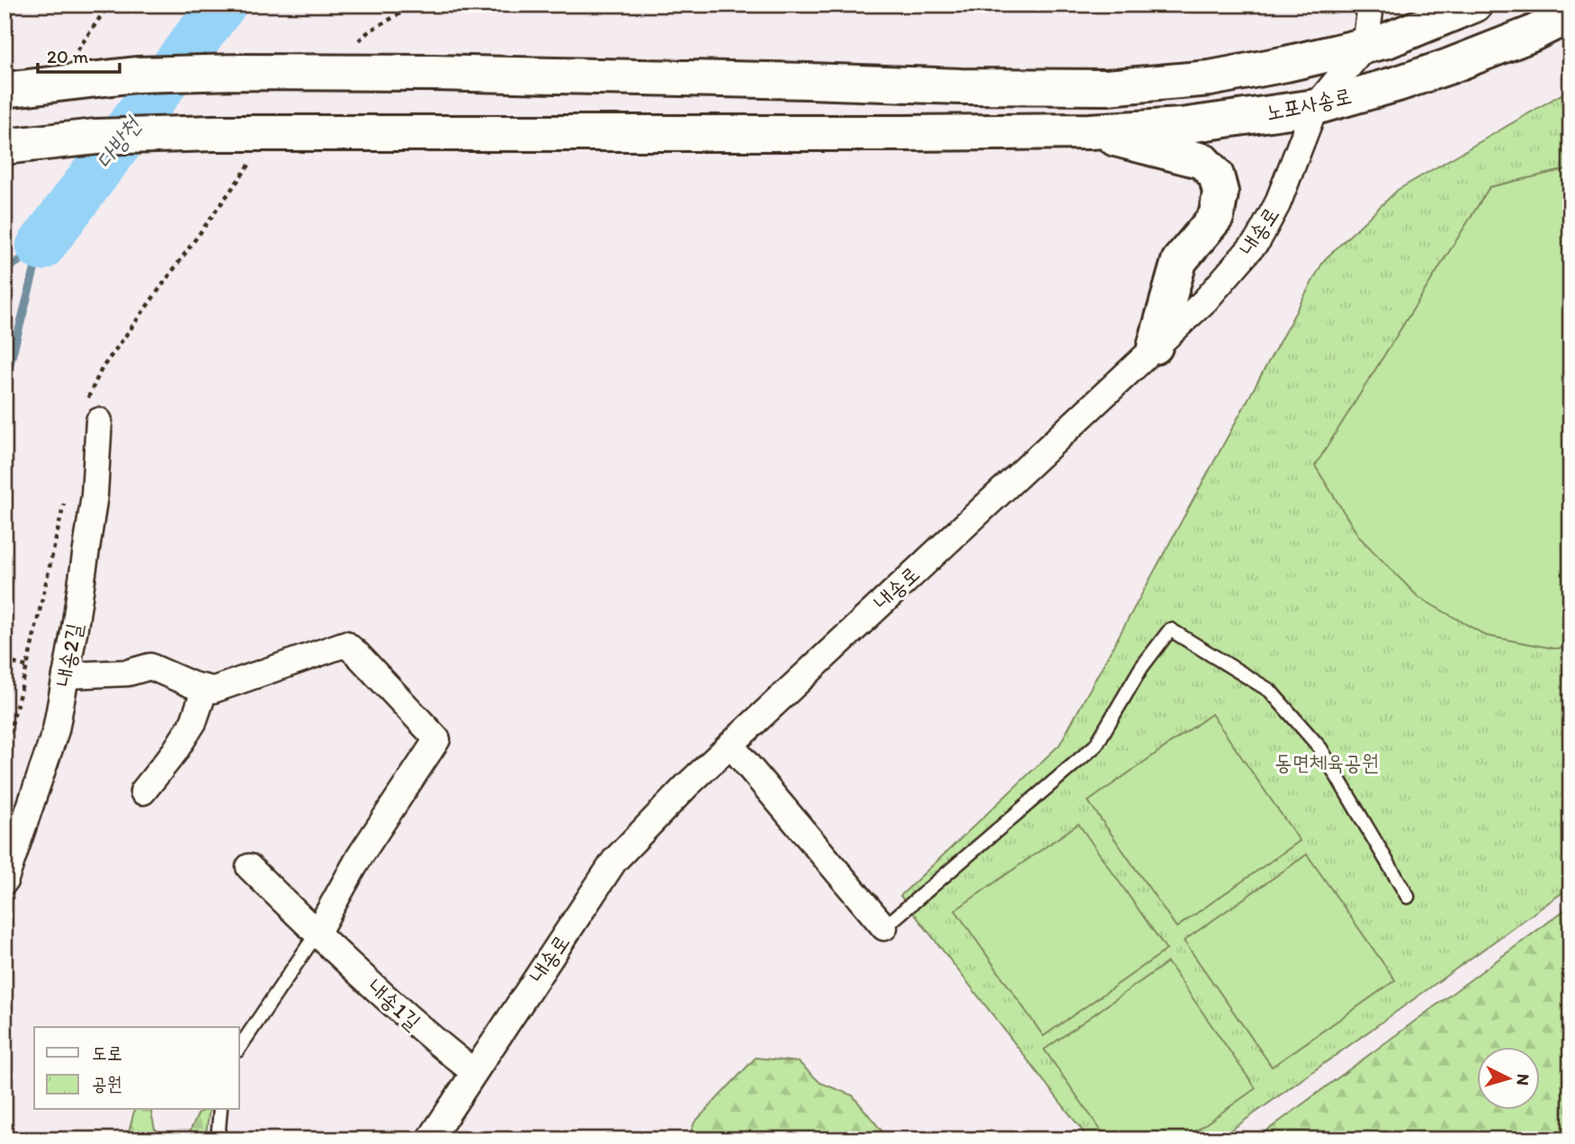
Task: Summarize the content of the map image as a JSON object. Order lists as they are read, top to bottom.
{
  "streets": {
    "main road": ["노포사송로"],
    "street": ["내송로", "내송2길", "내송1길"]
  },
  "crossings": [
    ["노포사송로", "내송로"],
    ["내송로", "내송1길"]
  ],
  "water": ["다방천"],
  "parks": ["동면체육공원"],
  "legend": ["도로", "공원"],
  "scale_bar": "20 m",
  "north": "right"
}
